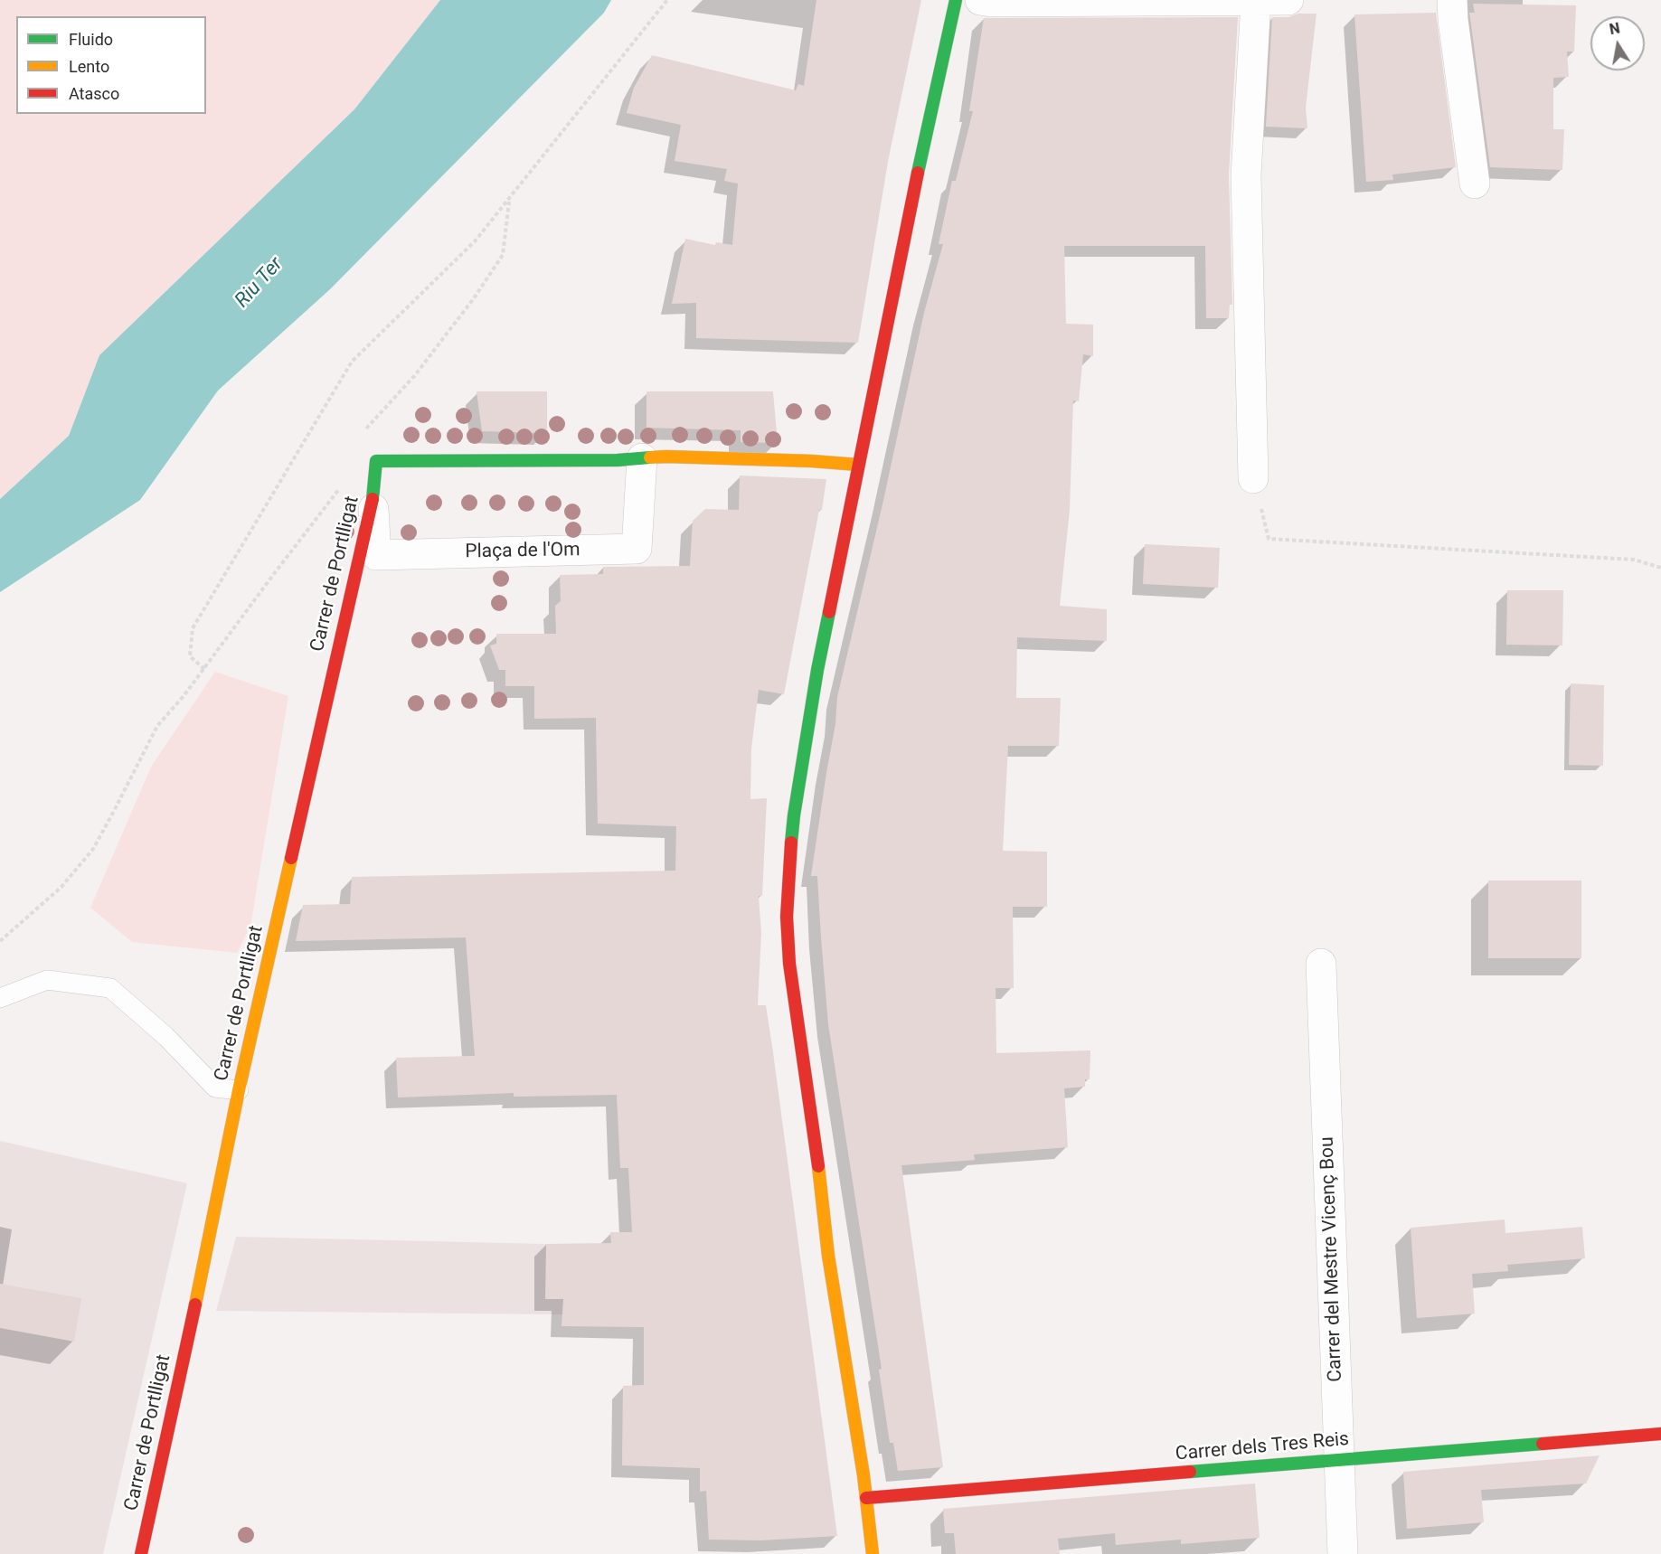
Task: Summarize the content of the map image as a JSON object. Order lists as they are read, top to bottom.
{
  "streets": {
    "street": [
      "Plaça de l'Om",
      "Carrer de Portlligat",
      "Carrer del Mestre Vicenç Bou",
      "Carrer dels Tres Reis"
    ]
  },
  "crossings": [
    ["Plaça de l'Om", "Carrer de Portlligat"],
    ["Carrer del Mestre Vicenç Bou", "Carrer dels Tres Reis"]
  ],
  "water": ["Riu Ter"],
  "legend": ["Fluido", "Lento", "Atasco"],
  "north": "top"
}
